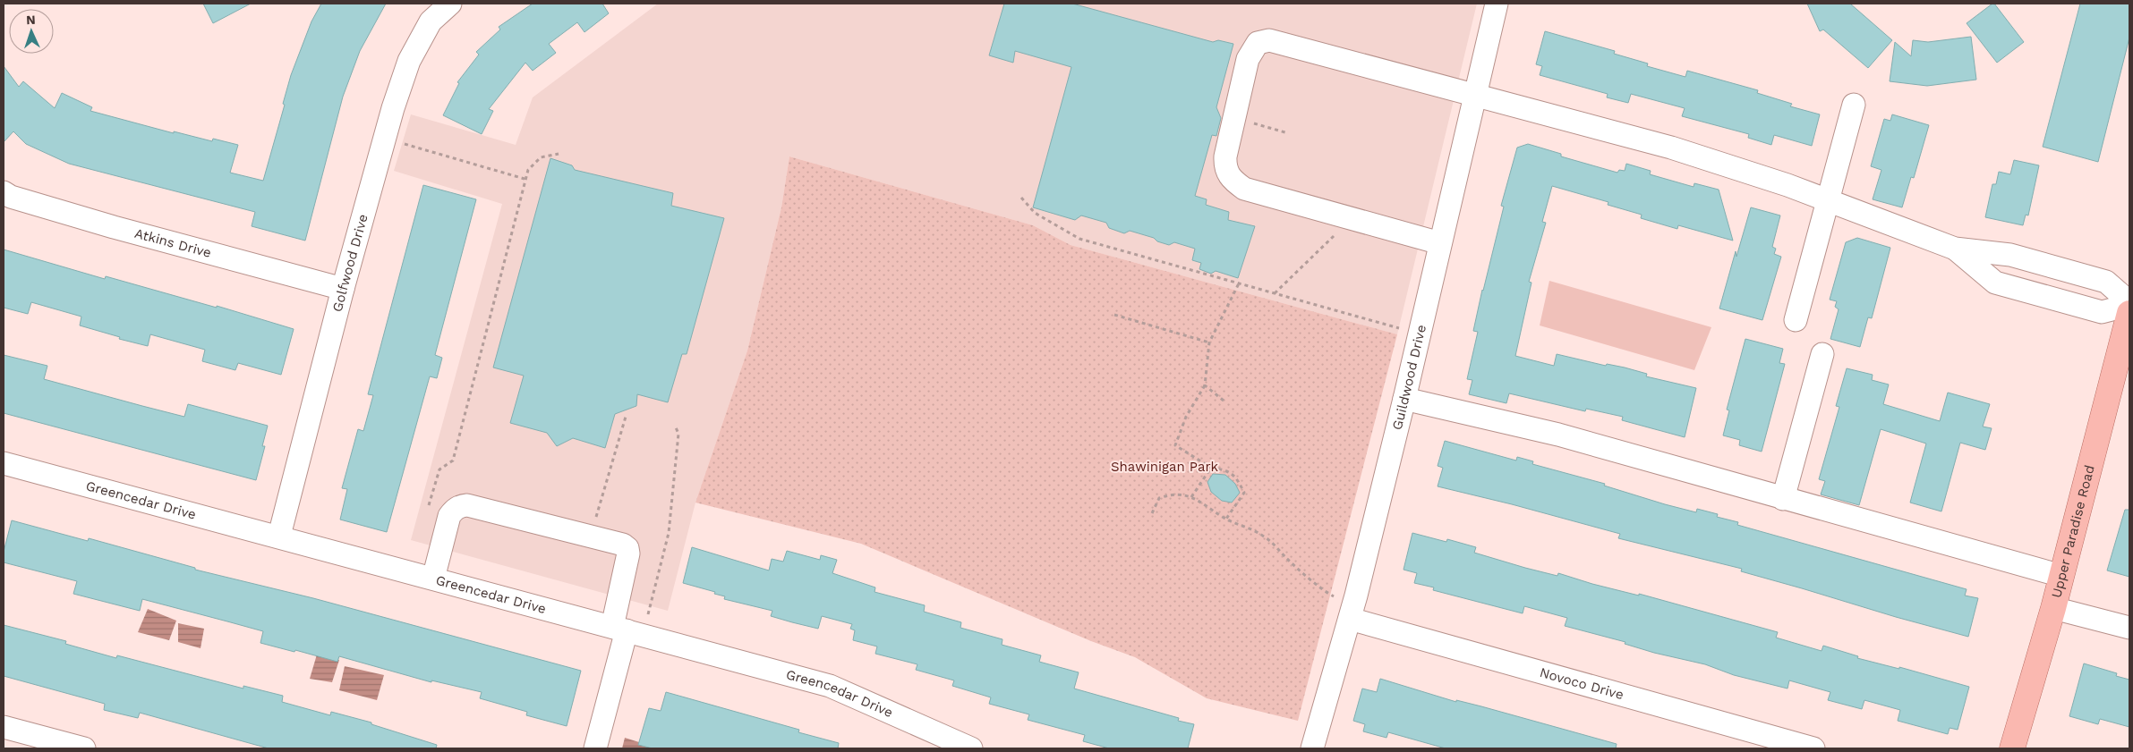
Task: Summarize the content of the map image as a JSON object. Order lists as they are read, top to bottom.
{
  "streets": {
    "main road": ["Upper Paradise Road"],
    "street": [
      "Atkins Drive",
      "Golfwood Drive",
      "Guildwood Drive",
      "Greencedar Drive",
      "Novoco Drive"
    ]
  },
  "crossings": [
    ["Atkins Drive", "Golfwood Drive"],
    ["Golfwood Drive", "Greencedar Drive"],
    ["Guildwood Drive", "Novoco Drive"]
  ],
  "parks": ["Shawinigan Park"],
  "north": "top"
}
